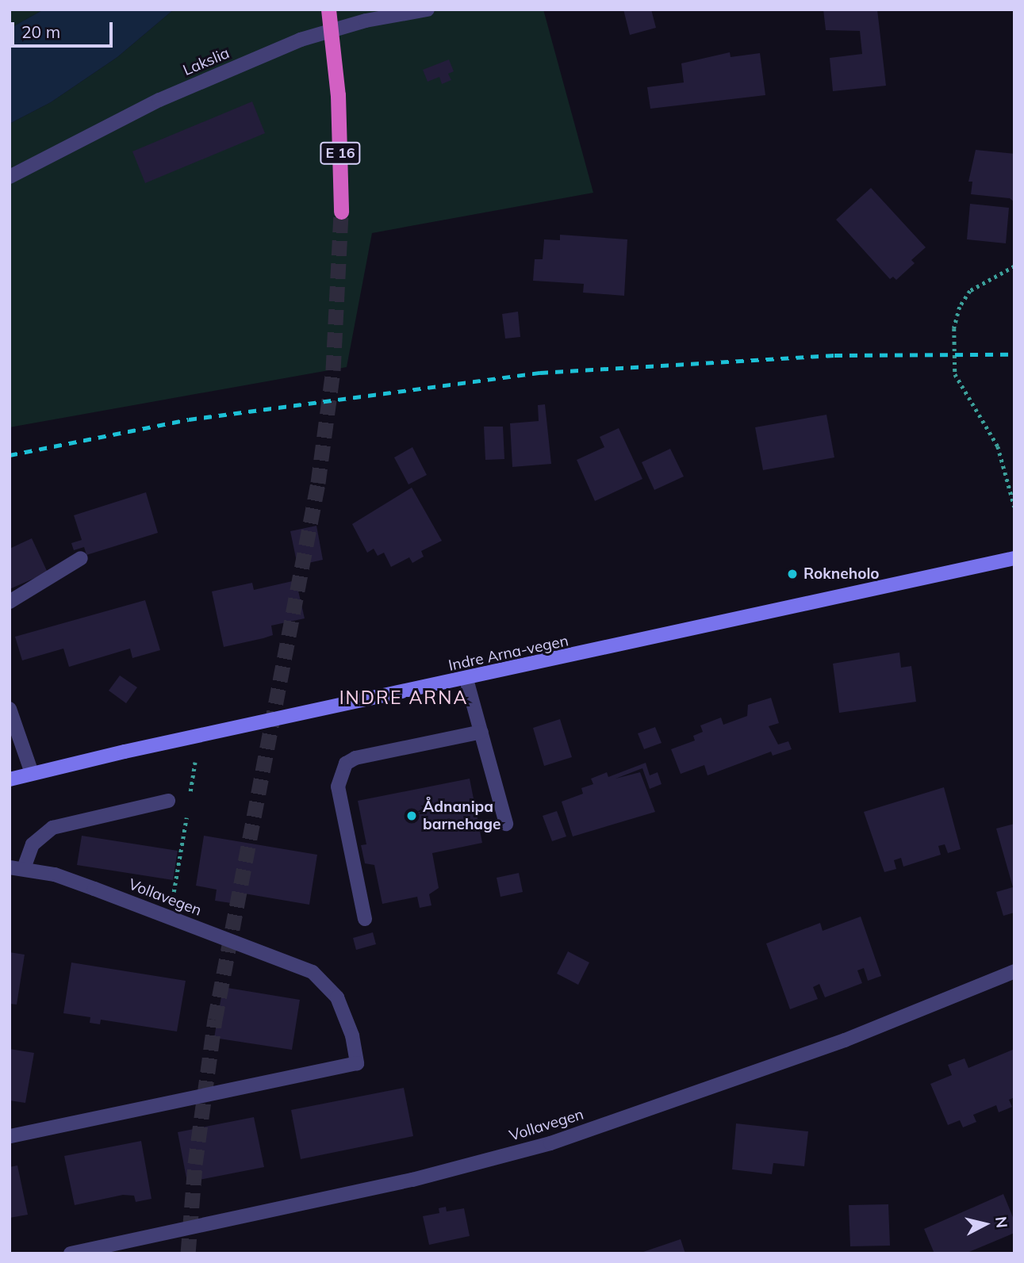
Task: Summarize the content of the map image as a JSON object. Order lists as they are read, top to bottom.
{
  "streets": {
    "highway": ["E 16"],
    "main road": ["Indre Arna-vegen"],
    "street": ["Lakslia", "Vollavegen"]
  },
  "districts": ["INDRE ARNA"],
  "places": ["Rokneholo", "Ådnanipa barnehage"],
  "scale_bar": "20 m",
  "north": "right"
}
